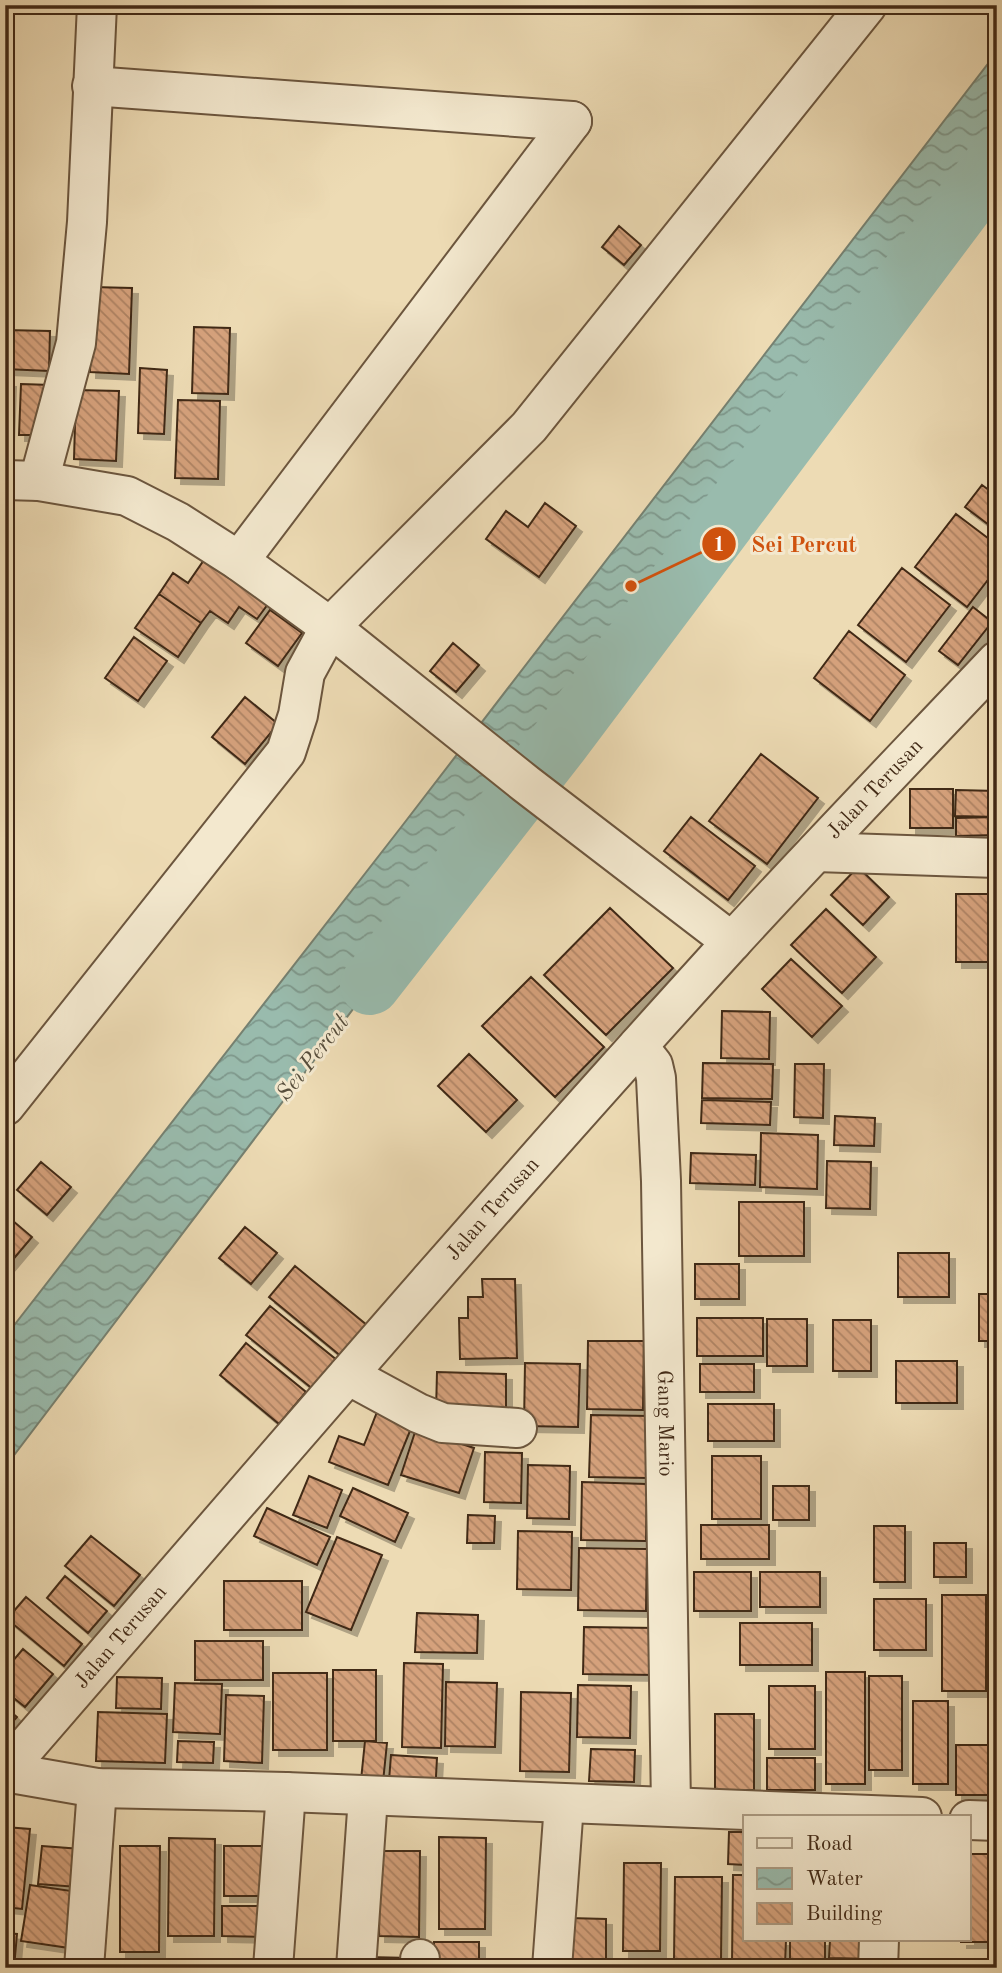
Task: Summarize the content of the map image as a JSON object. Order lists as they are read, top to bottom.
{
  "streets": {
    "street": ["Jalan Terusan", "Gang Mario"]
  },
  "crossings": [
    ["Jalan Terusan", "Gang Mario"]
  ],
  "water": ["Sei Percut"],
  "places": ["Sei Percut"],
  "legend": ["Road", "Water", "Building"]
}
